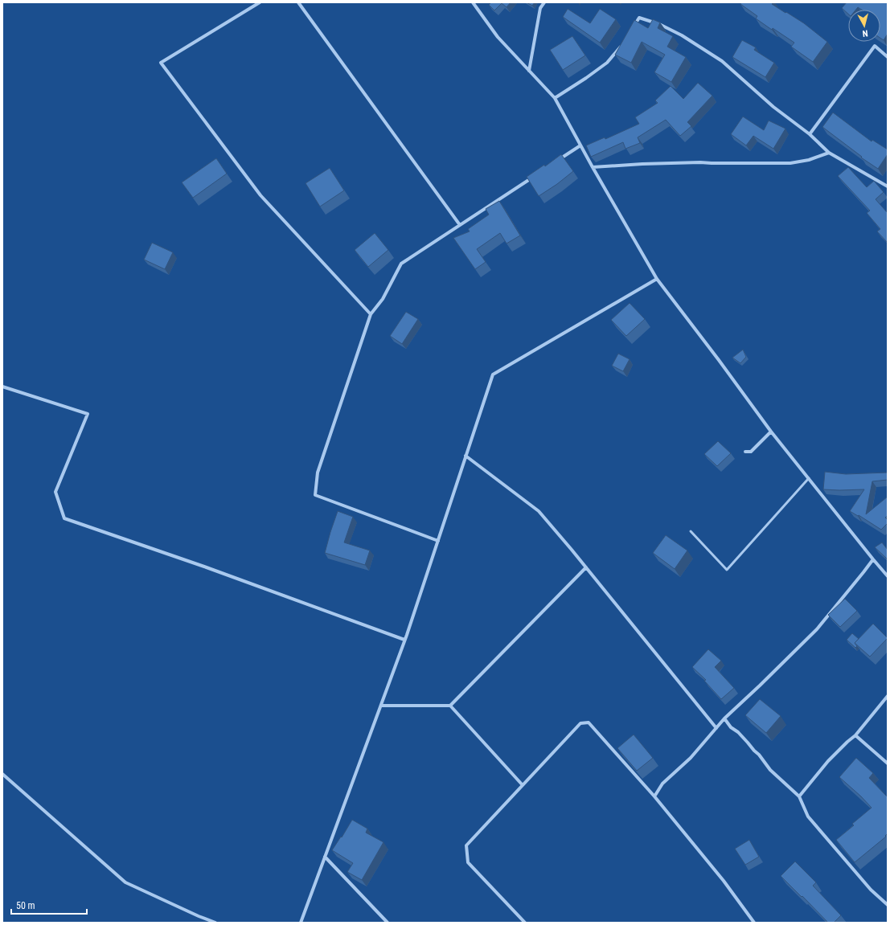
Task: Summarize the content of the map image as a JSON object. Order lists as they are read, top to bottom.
{
  "scale_bar": "50 m",
  "north": "bottom"
}
